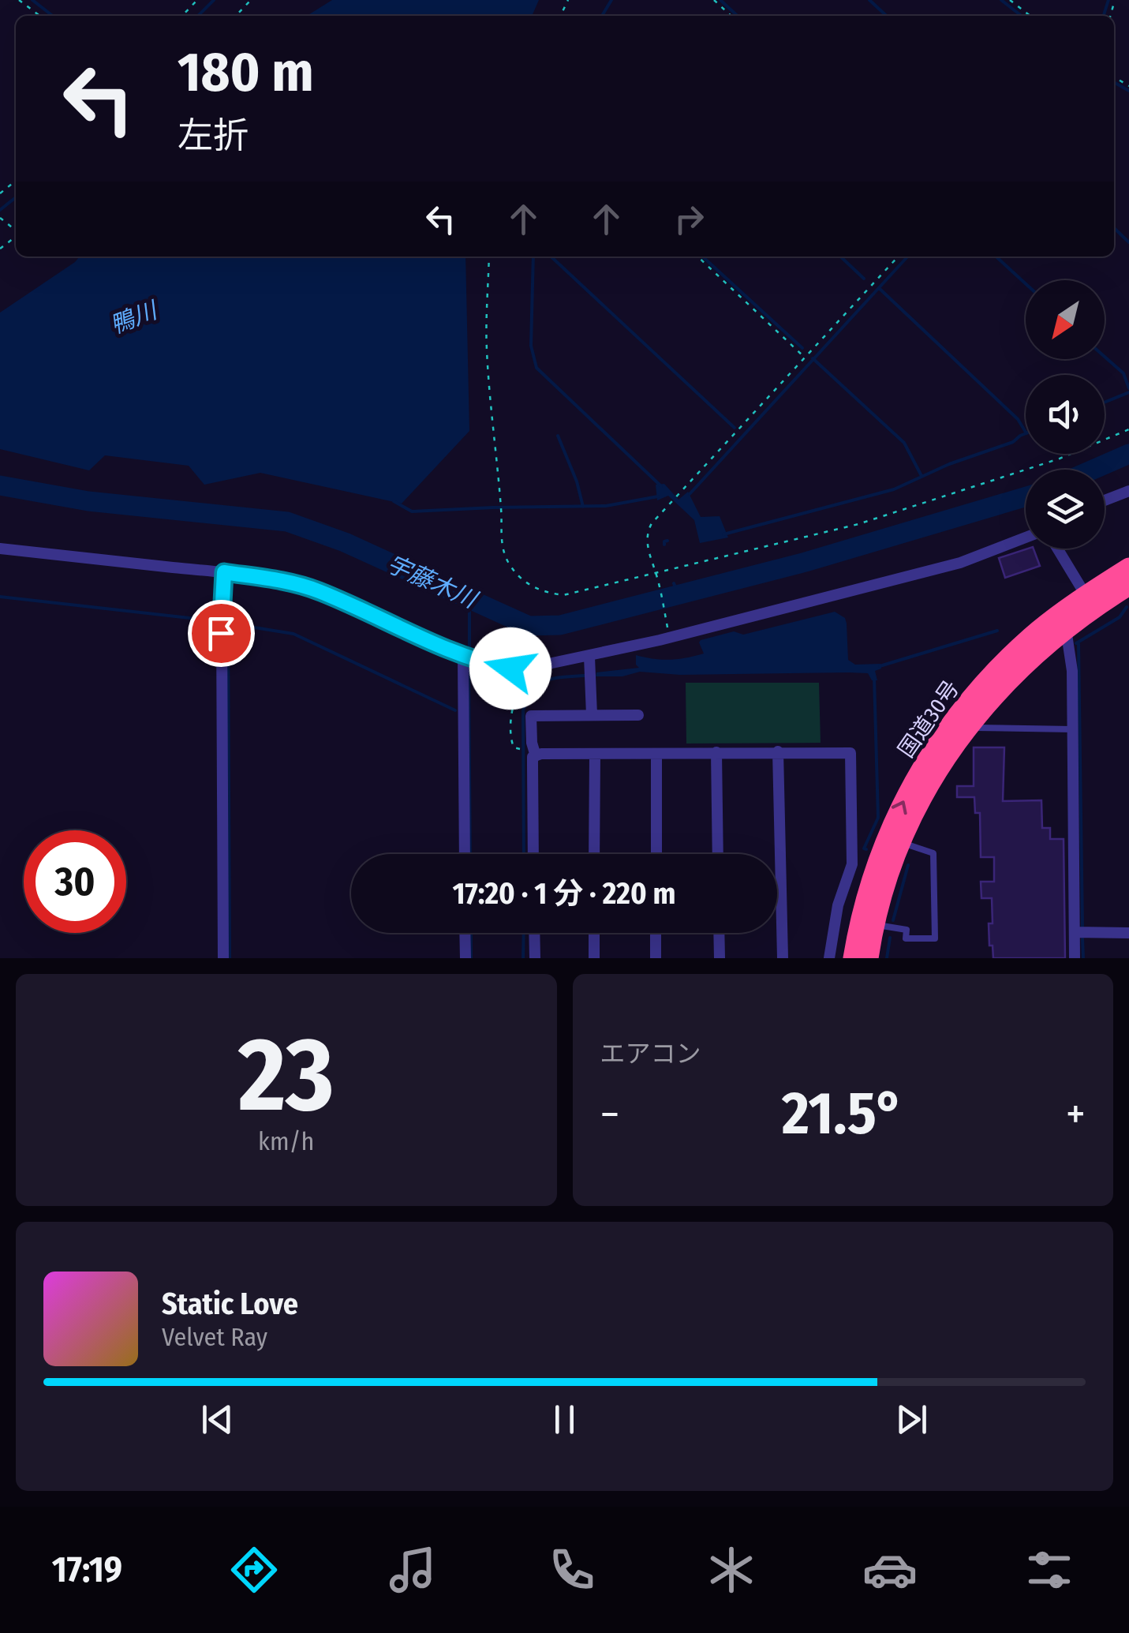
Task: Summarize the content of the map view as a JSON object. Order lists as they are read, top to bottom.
{
  "streets": {
    "highway": ["国道30号"]
  },
  "water": ["鴨川", "宇藤木川"],
  "north": "bottom left",
  "page": {
    "turn": ["180 m", "左折"],
    "limit": "30",
    "trip": "17:20 · 1 分 · 220 m",
    "tile": [
      ["23", "km/h"],
      "エアコン"
    ],
    "heat": ["−", "21.5°", "+"],
    "song": ["Static Love", "Velvet Ray"],
    "tabs": "17:19"
  }
}
